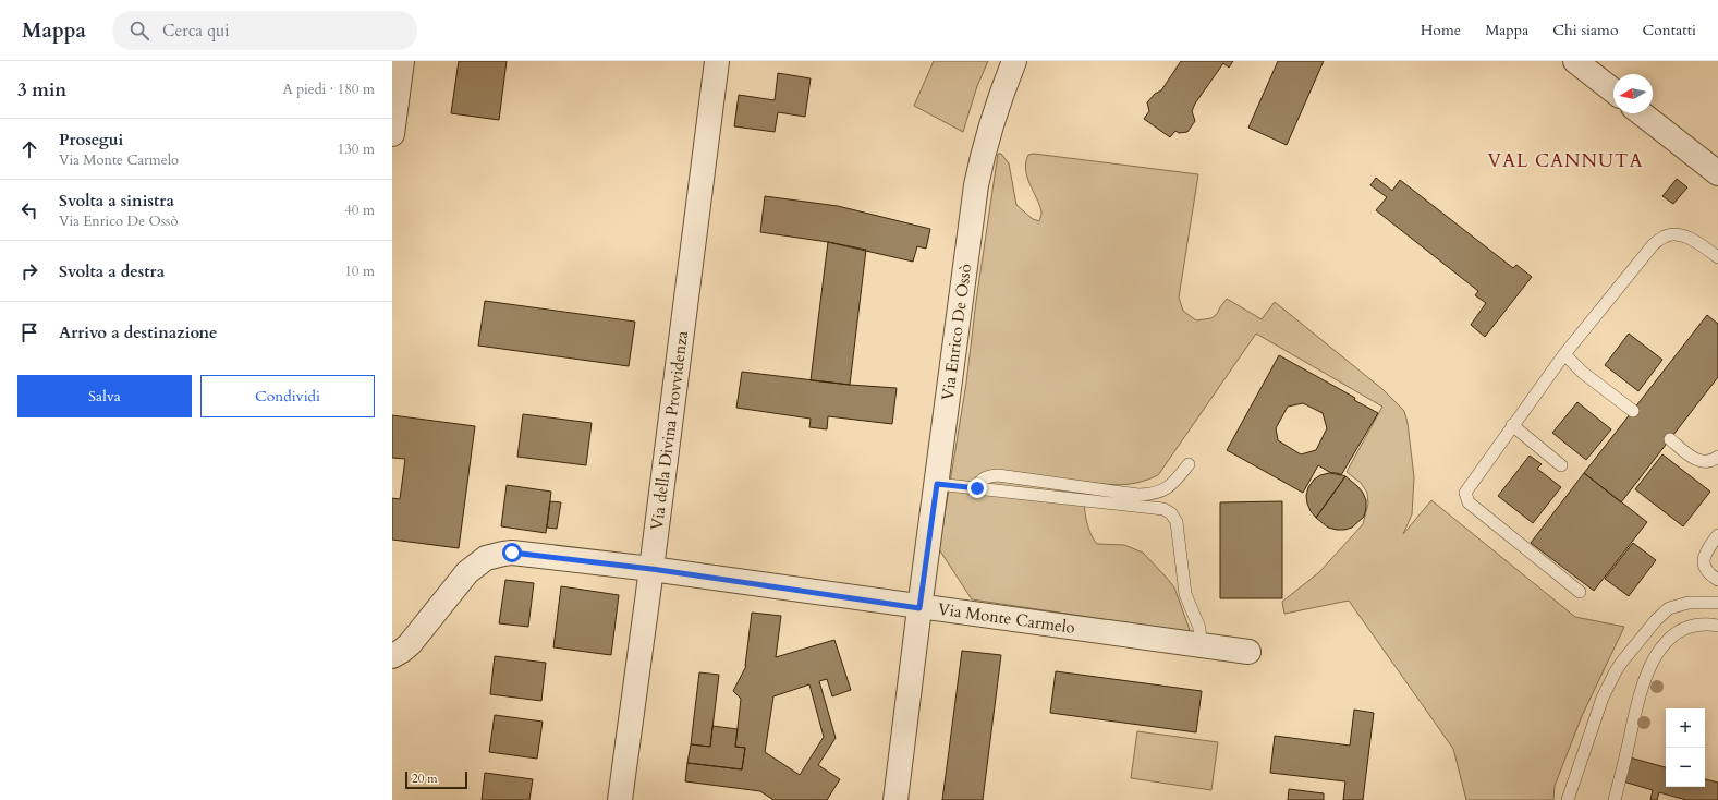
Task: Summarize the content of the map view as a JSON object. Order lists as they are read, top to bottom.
{
  "streets": {
    "street": ["Via Enrico De Ossò", "Via della Divina Provvidenza", "Via Monte Carmelo"]
  },
  "crossings": [
    ["Via Enrico De Ossò", "Via Monte Carmelo"],
    ["Via della Divina Provvidenza", "Via Monte Carmelo"]
  ],
  "districts": ["VAL CANNUTA"],
  "scale_bar": "20 m",
  "north": "left",
  "page": {
    "header": "Mappa",
    "search": "Cerca qui",
    "nav": [
      "Home",
      "Mappa",
      "Chi siamo",
      "Contatti"
    ],
    "heading": ["3 min", "A piedi · 180 m"],
    "list": [
      ["Prosegui", "Via Monte Carmelo", "130 m"],
      ["Svolta a sinistra", "Via Enrico De Ossò", "40 m"],
      ["Svolta a destra", "10 m"],
      "Arrivo a destinazione"
    ],
    "buttons": ["Salva", "Condividi"],
    "map_buttons": ["+", "−"],
    "scale": "20 m"
  }
}
